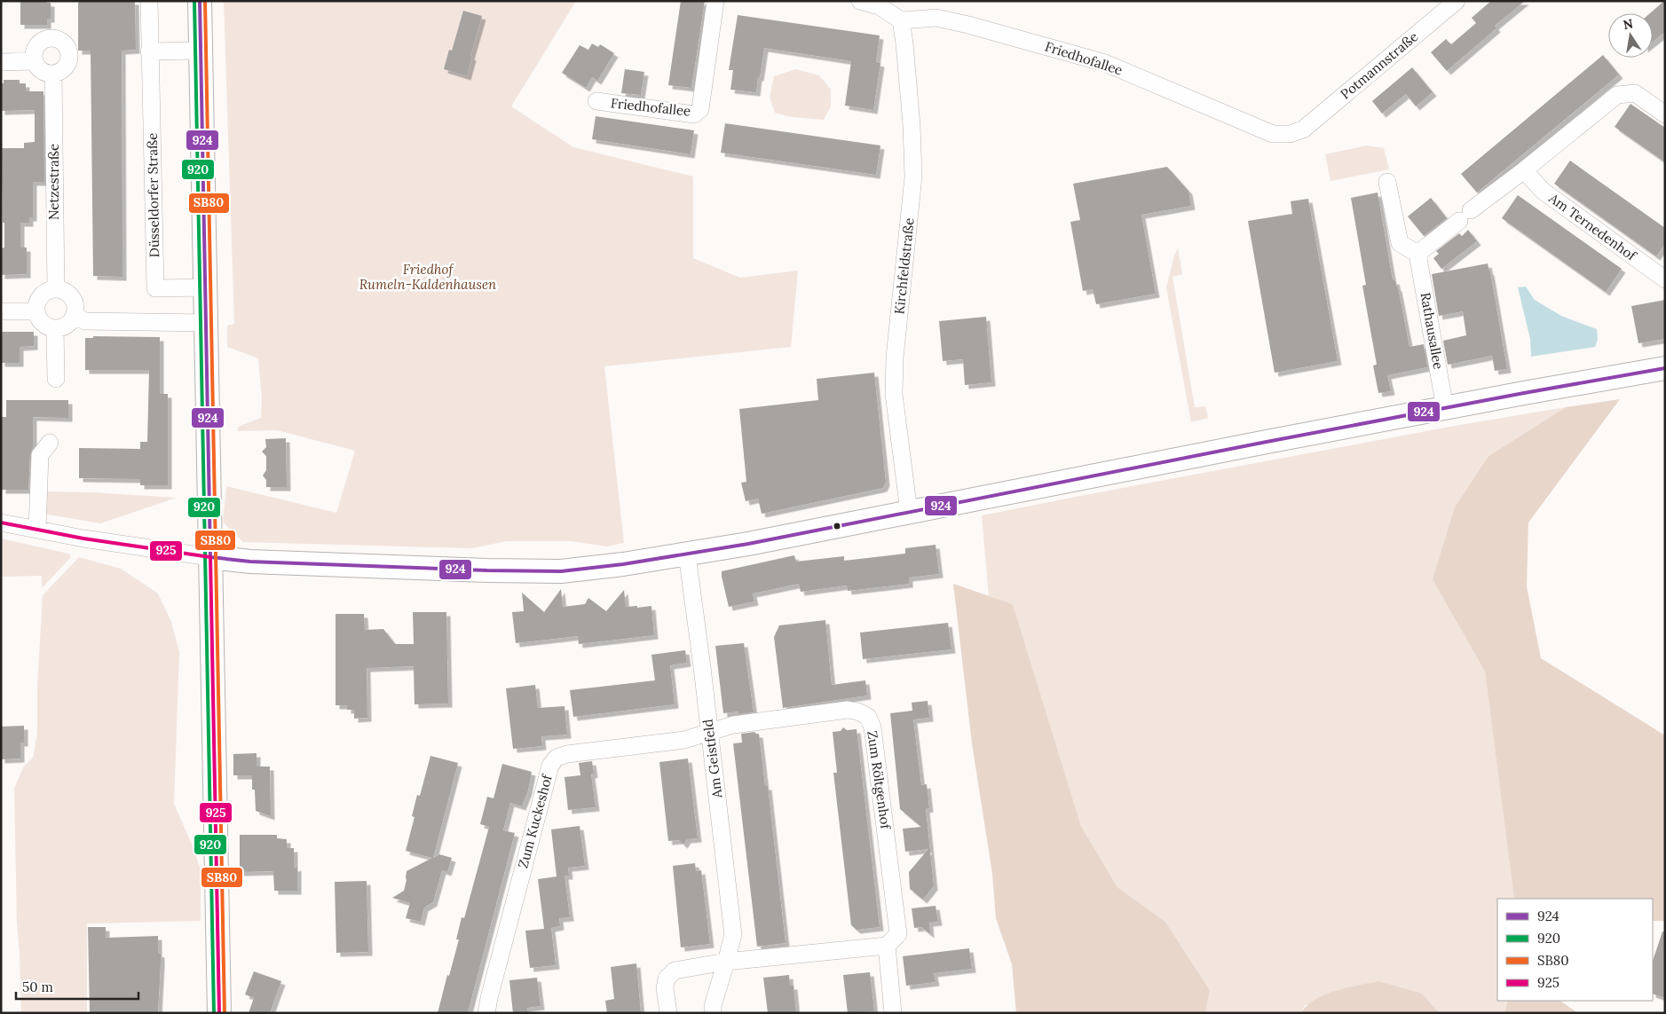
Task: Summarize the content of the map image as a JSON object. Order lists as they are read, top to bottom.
{
  "streets": {
    "street": [
      "Friedhofallee",
      "Potmannstraße",
      "Netzestraße",
      "Düsseldorfer Straße",
      "Am Ternedenhof",
      "Kirchfeldstraße",
      "Rathausallee",
      "Am Geistfeld",
      "Zum Röltgenhof",
      "Zum Kuckeshof"
    ]
  },
  "crossings": [
    ["Friedhofallee", "Potmannstraße"],
    ["Friedhofallee", "Kirchfeldstraße"],
    ["Am Geistfeld", "Zum Röltgenhof"],
    ["Am Geistfeld", "Zum Kuckeshof"],
    ["Zum Röltgenhof", "Zum Kuckeshof"]
  ],
  "parks": ["Friedhof Rumeln-Kaldenhausen"],
  "lines": [
    "transit line 924",
    "transit line 920",
    "transit line SB80",
    "transit line 925"
  ],
  "legend": [
    "924",
    "920",
    "SB80",
    "925"
  ],
  "scale_bar": "50 m",
  "north": "top"
}
